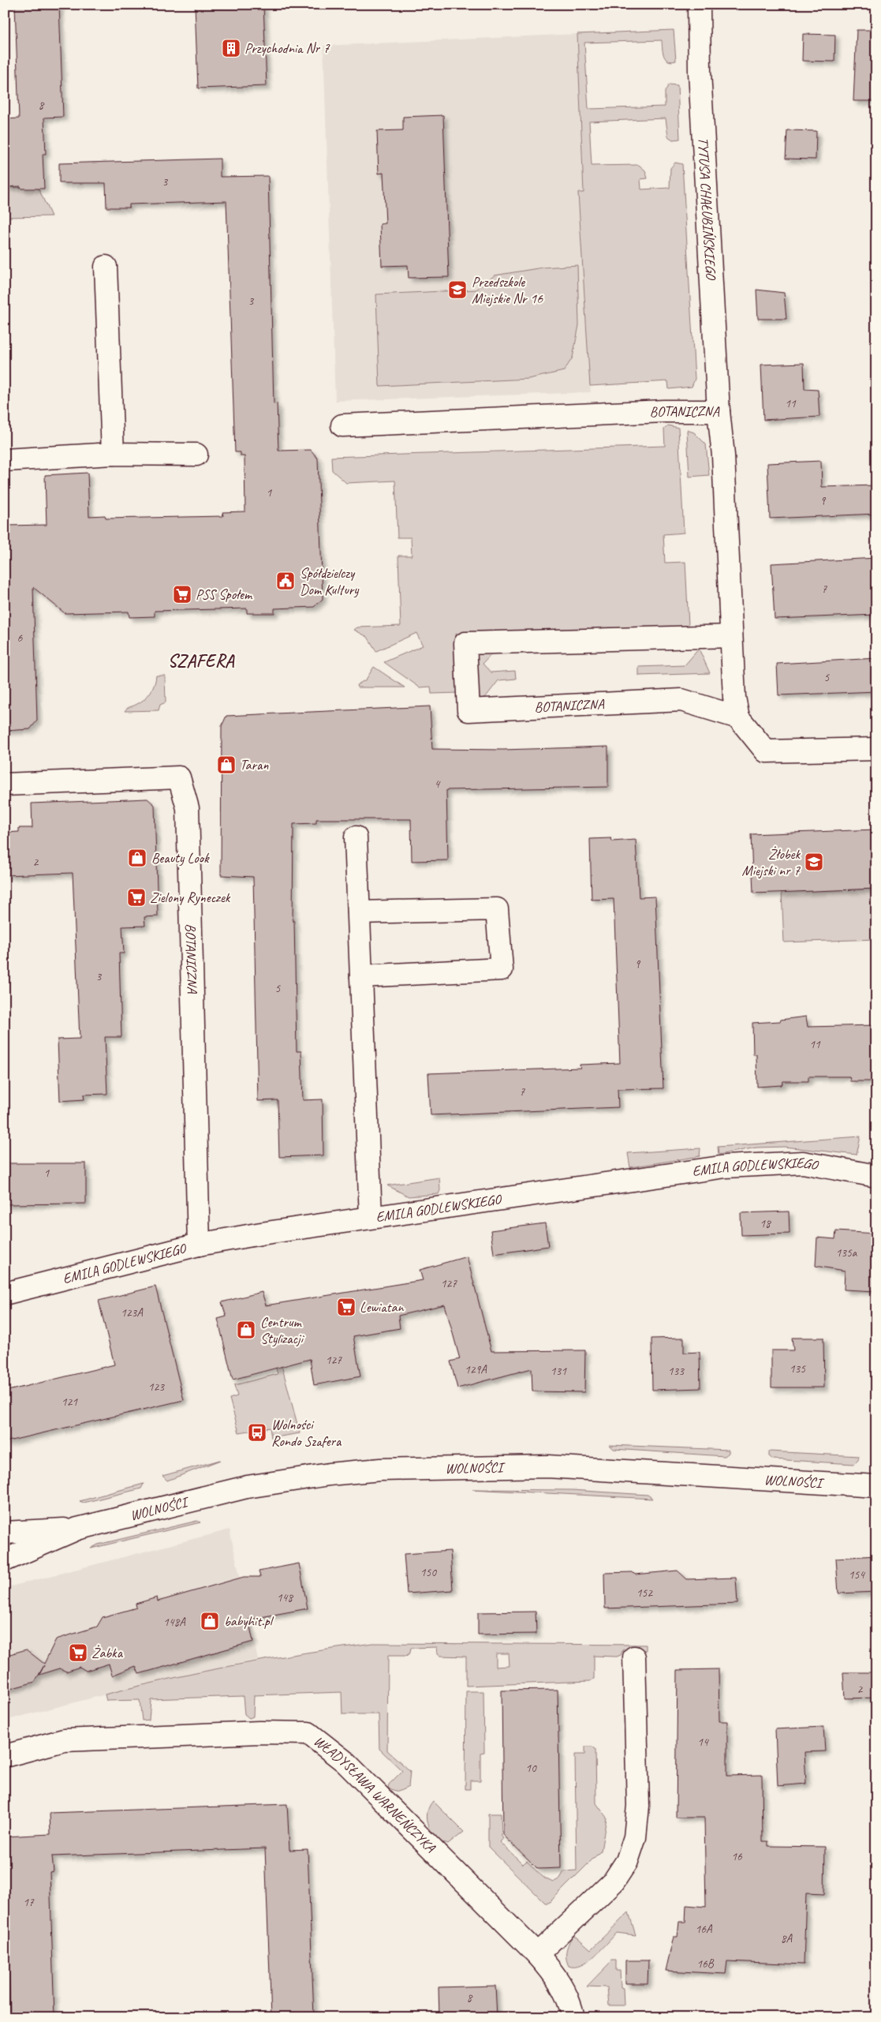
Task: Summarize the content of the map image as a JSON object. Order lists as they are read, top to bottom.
{
  "streets": {
    "street": [
      "TYTUSA CHAŁUBIŃSKIEGO",
      "BOTANICZNA",
      "EMILA GODLEWSKIEGO",
      "WOLNOŚCI",
      "WŁADYSŁAWA WARNEŃCZYKA"
    ]
  },
  "crossings": [
    ["TYTUSA CHAŁUBIŃSKIEGO", "BOTANICZNA"],
    ["BOTANICZNA", "EMILA GODLEWSKIEGO"]
  ],
  "districts": ["SZAFERA"],
  "places": {
    "building": ["Przychodnia Nr 7"],
    "school or university": ["Przedszkole Miejskie Nr 16", "Żłobek Miejski nr 7"],
    "public building": ["Spółdzielczy Dom Kultury"],
    "supermarket": [
      "PSS Społem",
      "Zielony Ryneczek",
      "Lewiatan",
      "Żabka"
    ],
    "shop": [
      "Taran",
      "Beauty Look",
      "Centrum Stylizacji",
      "babyhit.pl"
    ],
    "bus stop": ["Wolności Rondo Szafera"]
  },
  "house_numbers": [
    "8",
    "3",
    "3",
    "11",
    "1",
    "9",
    "7",
    "6",
    "5",
    "4",
    "2",
    "9",
    "3",
    "5",
    "11",
    "7",
    "1",
    "18",
    "135a",
    "127",
    "123A",
    "127",
    "135",
    "129A",
    "131",
    "133",
    "123",
    "121",
    "150",
    "154",
    "152",
    "148",
    "148A",
    "2",
    "14",
    "10",
    "16",
    "17",
    "16A",
    "8A",
    "16B",
    "8"
  ]
}
